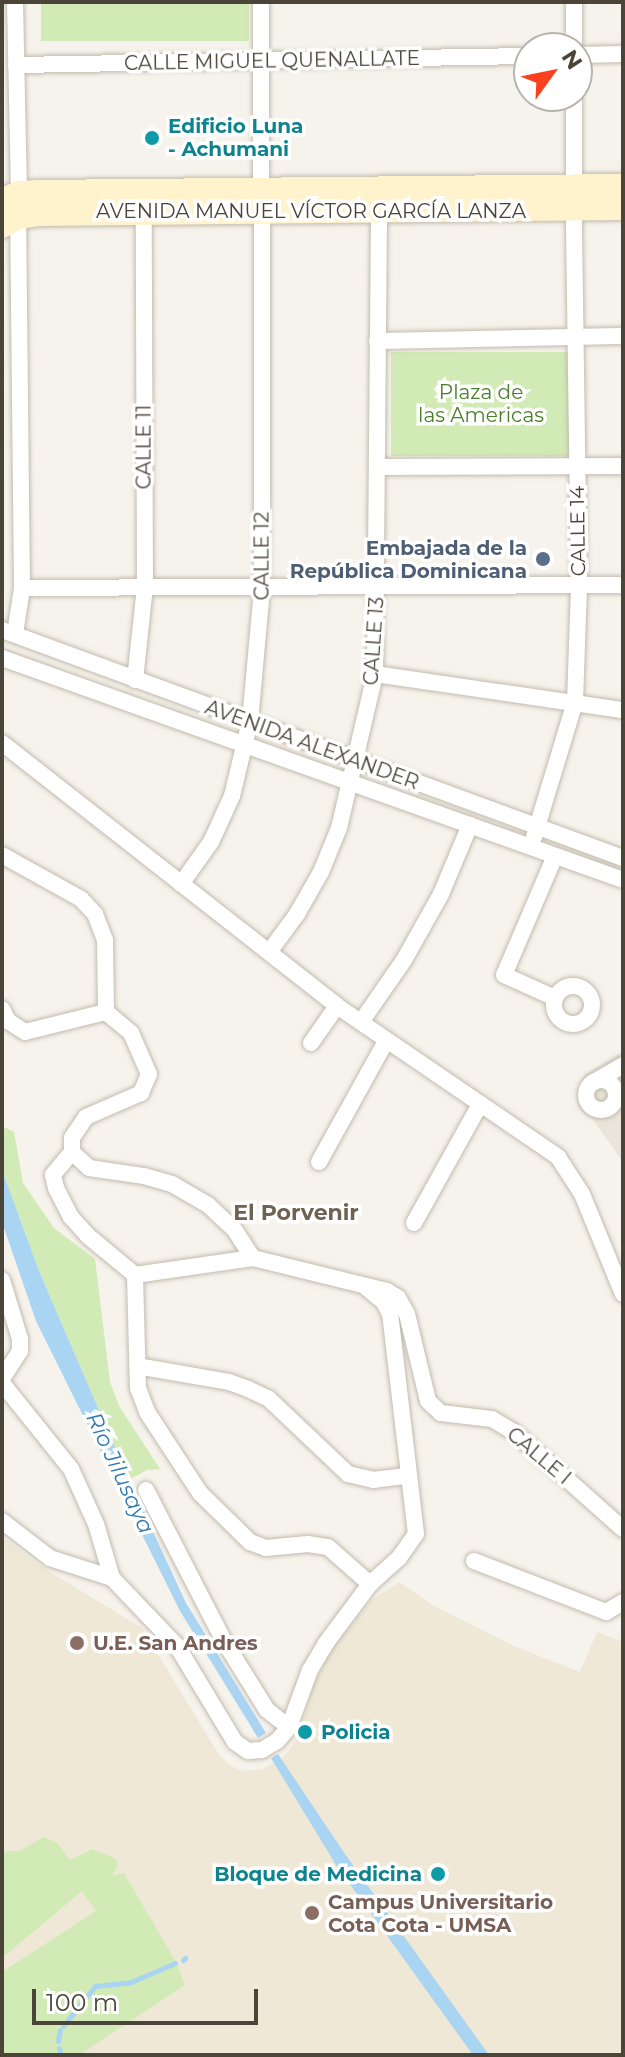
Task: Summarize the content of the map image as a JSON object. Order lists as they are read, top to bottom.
{
  "streets": {
    "main road": ["AVENIDA MANUEL VÍCTOR GARCÍA LANZA"],
    "street": [
      "CALLE MIGUEL QUENALLATE",
      "CALLE 11",
      "CALLE 14",
      "CALLE 12",
      "CALLE 13",
      "AVENIDA ALEXANDER",
      "CALLE I"
    ]
  },
  "crossings": [
    ["CALLE MIGUEL QUENALLATE", "CALLE 12"],
    ["AVENIDA MANUEL VÍCTOR GARCÍA LANZA", "CALLE 11"],
    ["AVENIDA MANUEL VÍCTOR GARCÍA LANZA", "CALLE 14"],
    ["AVENIDA MANUEL VÍCTOR GARCÍA LANZA", "CALLE 12"],
    ["AVENIDA MANUEL VÍCTOR GARCÍA LANZA", "CALLE 13"],
    ["CALLE 11", "AVENIDA ALEXANDER"],
    ["CALLE 14", "AVENIDA ALEXANDER"],
    ["CALLE 12", "AVENIDA ALEXANDER"],
    ["CALLE 13", "AVENIDA ALEXANDER"]
  ],
  "districts": ["El Porvenir"],
  "water": ["Río Jilusaya"],
  "parks": ["Plaza de las Americas"],
  "places": [
    "Edificio Luna - Achumani",
    "Embajada de la República Dominicana",
    "U.E. San Andres",
    "Policia",
    "Bloque de Medicina",
    "Campus Universitario Cota Cota - UMSA"
  ],
  "scale_bar": "100 m",
  "north": "top right"
}
